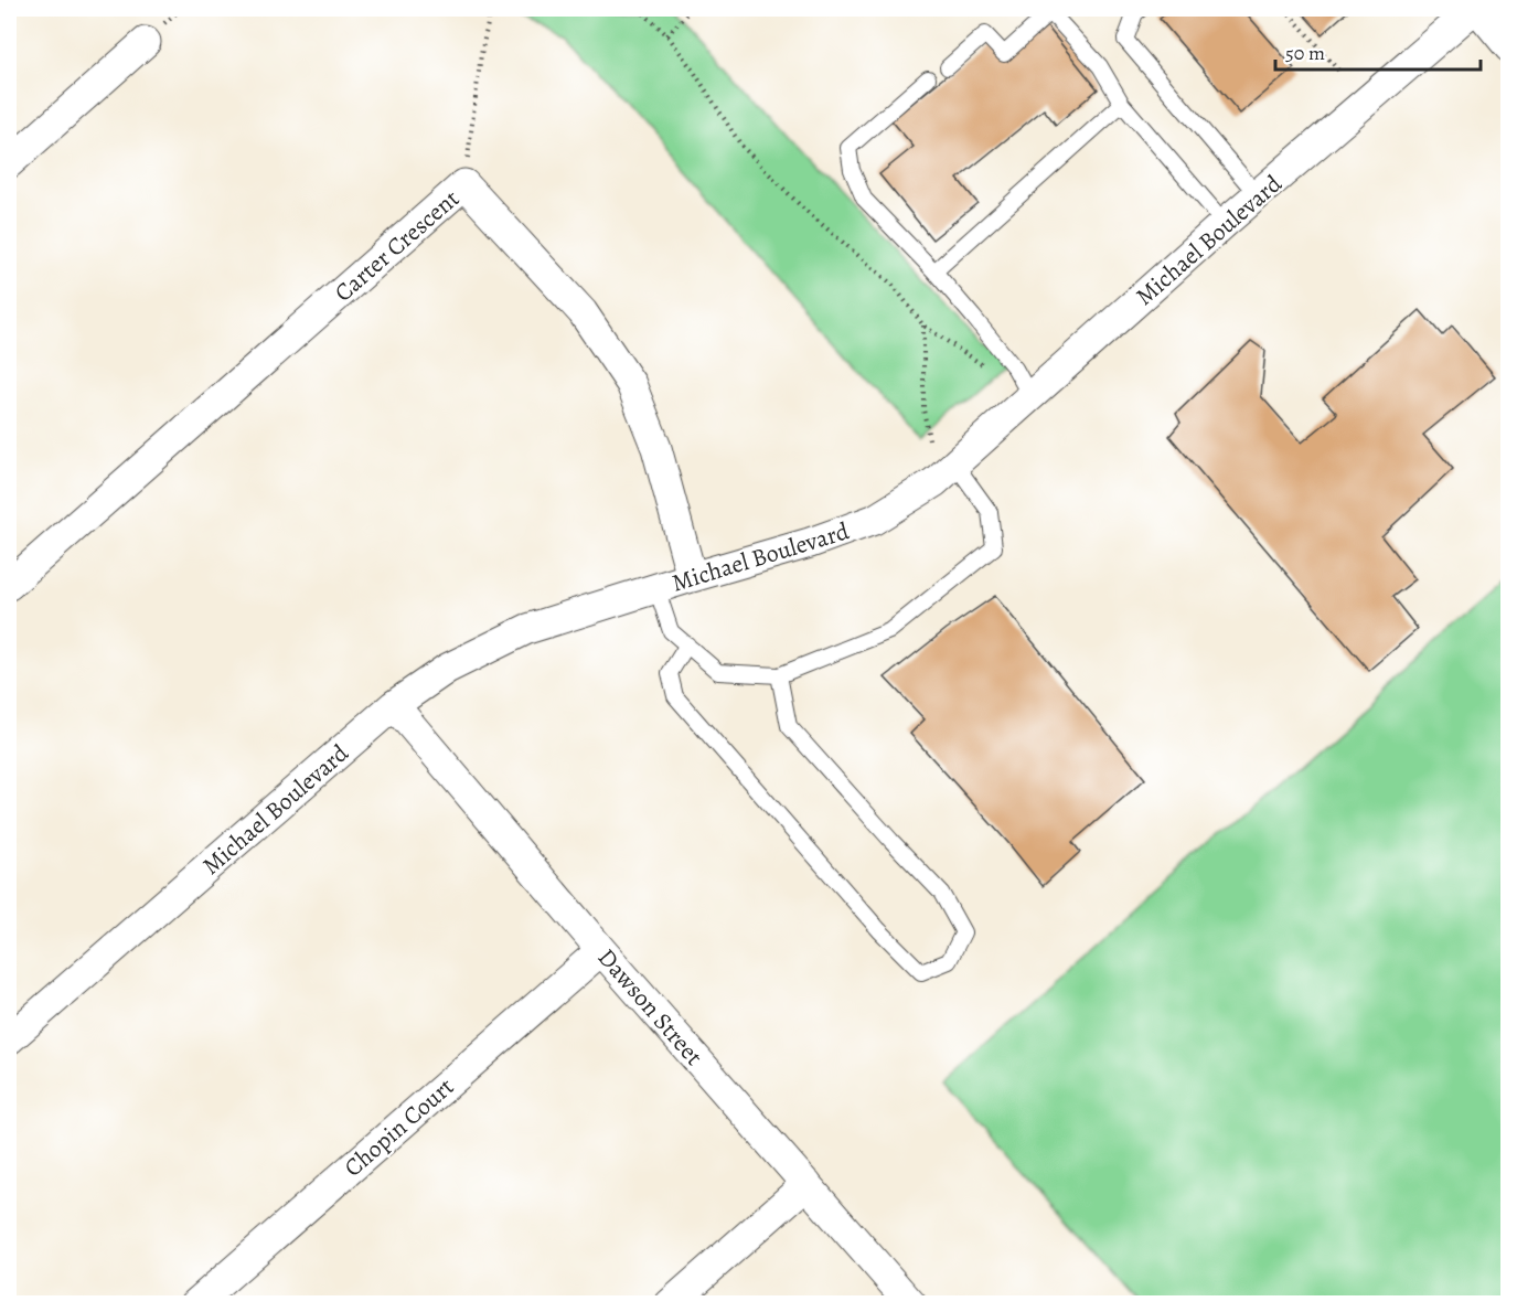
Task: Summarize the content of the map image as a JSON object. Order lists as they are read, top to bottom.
{
  "streets": {
    "street": [
      "Michael Boulevard",
      "Carter Crescent",
      "Dawson Street",
      "Chopin Court"
    ]
  },
  "crossings": [
    ["Michael Boulevard", "Carter Crescent"],
    ["Michael Boulevard", "Dawson Street"],
    ["Dawson Street", "Chopin Court"]
  ],
  "scale_bar": "50 m"
}
